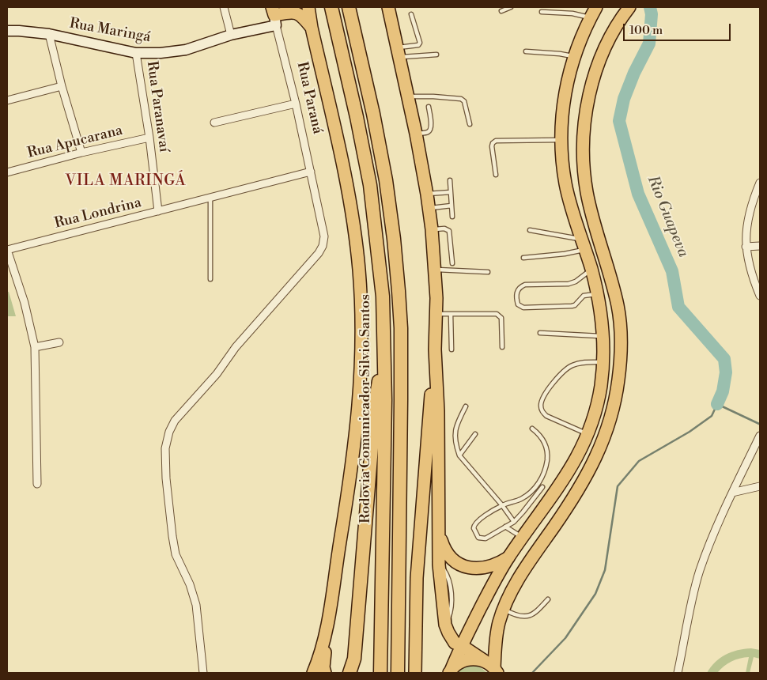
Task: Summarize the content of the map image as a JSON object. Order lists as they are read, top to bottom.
{
  "streets": {
    "highway": ["Rodovia Comunicador Silvio Santos"],
    "main road": ["Rua Maringá"],
    "street": [
      "Rua Paraná",
      "Rua Paranavaí",
      "Rua Apucarana",
      "Rua Londrina"
    ]
  },
  "crossings": [
    ["Rua Maringá", "Rua Paraná"],
    ["Rua Maringá", "Rua Paranavaí"],
    ["Rua Paraná", "Rua Londrina"],
    ["Rua Paranavaí", "Rua Apucarana"],
    ["Rua Paranavaí", "Rua Londrina"]
  ],
  "districts": ["VILA MARINGÁ"],
  "water": ["Rio Guapeva"],
  "scale_bar": "100 m"
}
